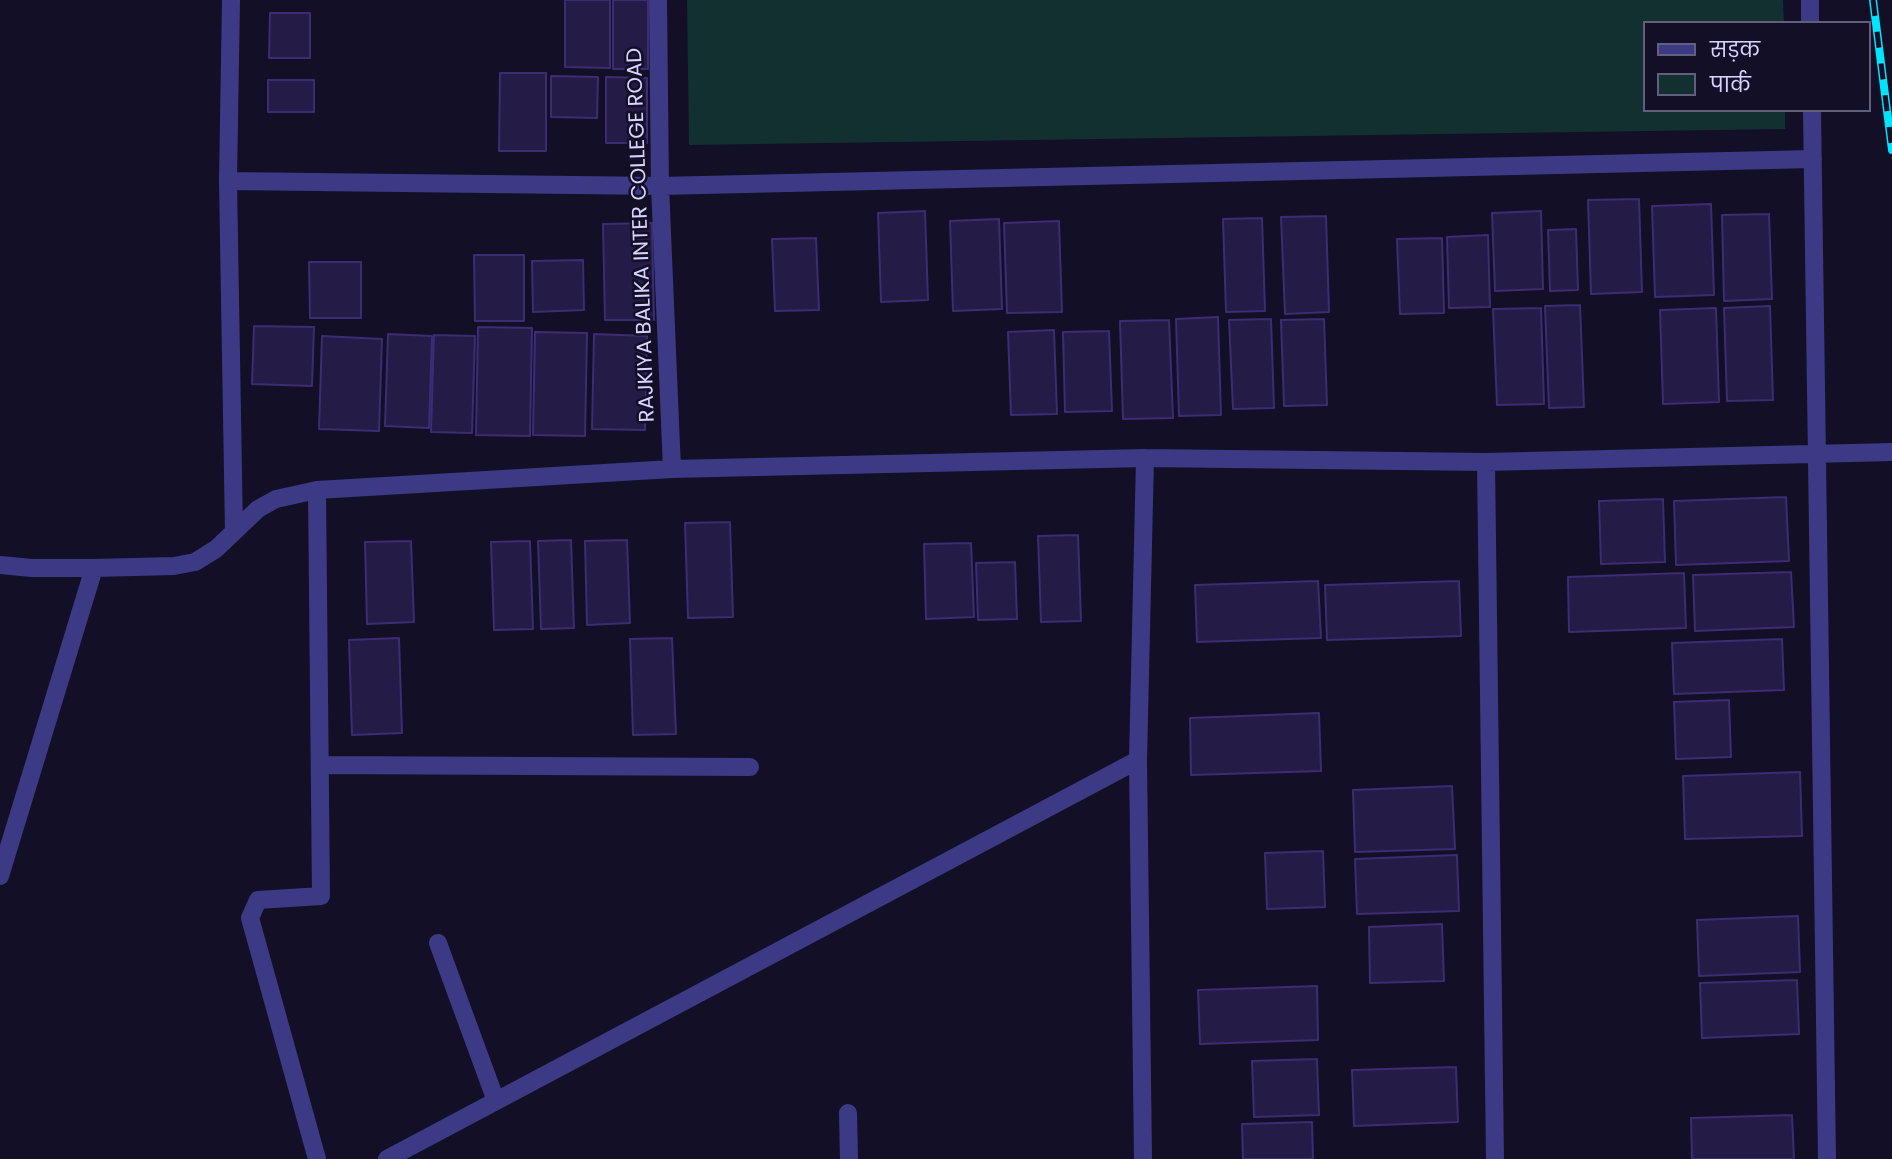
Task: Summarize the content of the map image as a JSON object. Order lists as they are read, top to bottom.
{
  "streets": {
    "street": ["RAJKIYA BALIKA INTER COLLEGE ROAD"]
  },
  "legend": ["सड़क", "पार्क"]
}
